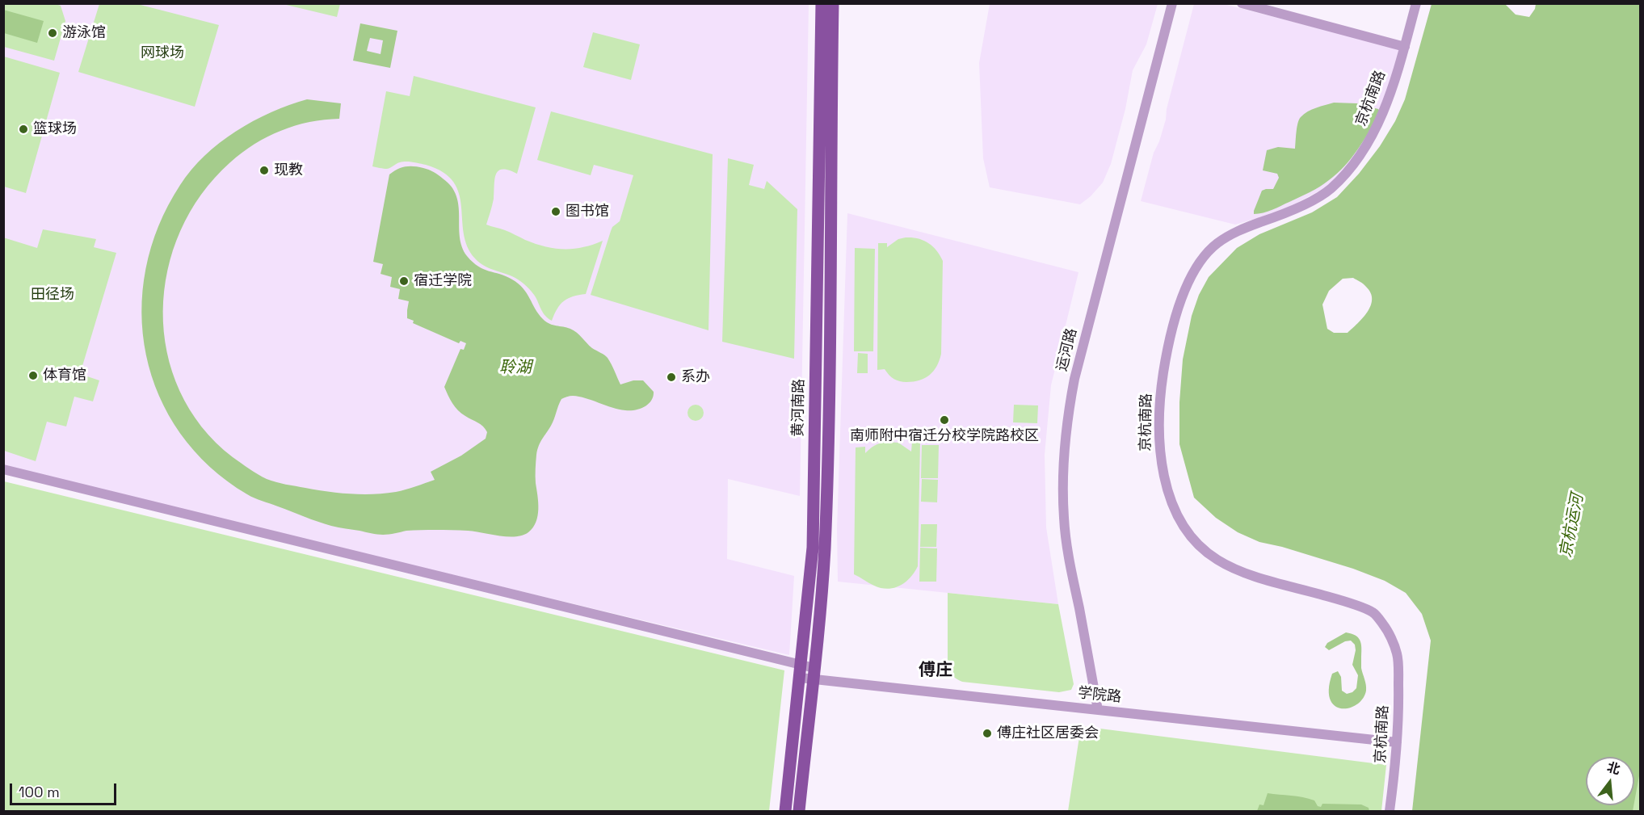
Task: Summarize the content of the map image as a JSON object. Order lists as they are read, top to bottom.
{
  "streets": {
    "main road": ["黄河南路"],
    "street": ["京杭南路", "运河路", "学院路"]
  },
  "crossings": [
    ["京杭南路", "学院路"],
    ["运河路", "学院路"],
    ["黄河南路", "学院路"]
  ],
  "districts": ["傅庄"],
  "water": ["聆湖", "京杭运河"],
  "parks": ["网球场", "田径场"],
  "places": [
    "游泳馆",
    "篮球场",
    "现教",
    "图书馆",
    "宿迁学院",
    "体育馆",
    "系办",
    "南师附中宿迁分校学院路校区",
    "傅庄社区居委会"
  ],
  "scale_bar": "100 m",
  "north": "top"
}
